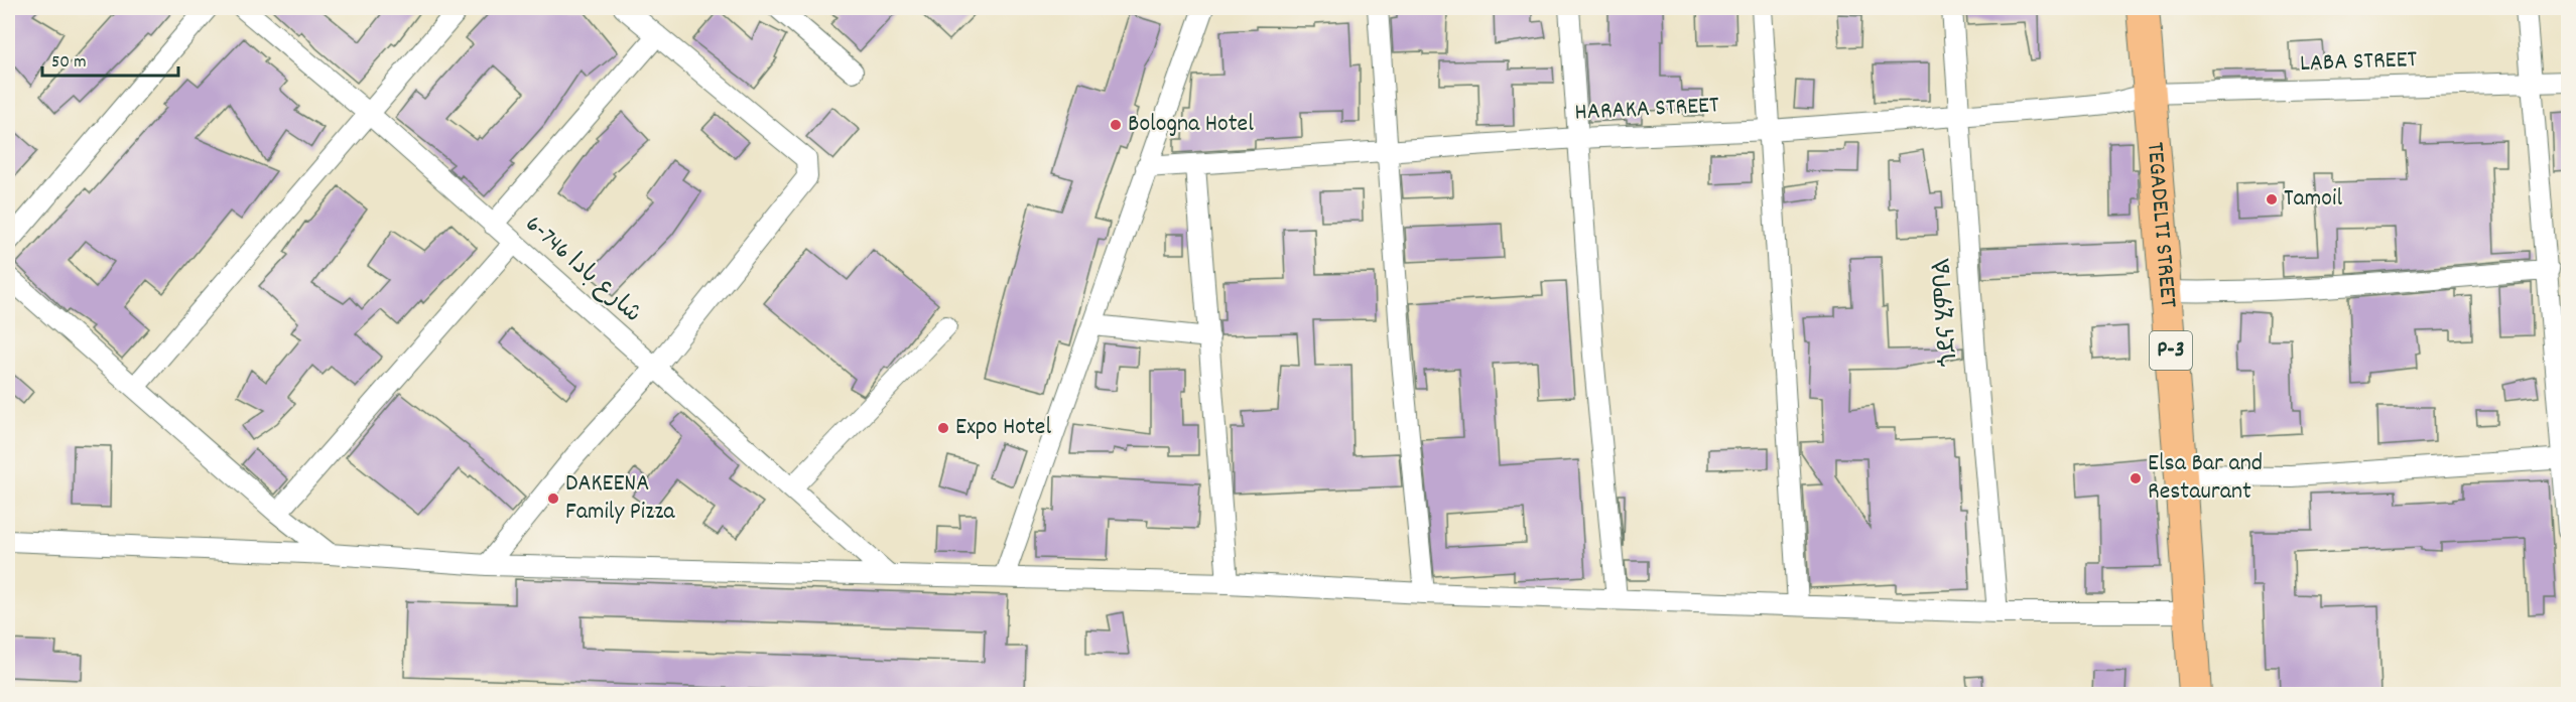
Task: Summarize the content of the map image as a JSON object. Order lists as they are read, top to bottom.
{
  "streets": {
    "main road": ["TEGADELTI STREET", "P-3"],
    "street": [
      "LABA STREET",
      "HARAKA STREET",
      "شارع بادا 746-6",
      "ጎደና ሂምቦል"
    ]
  },
  "crossings": [
    ["LABA STREET", "HARAKA STREET"],
    ["LABA STREET", "TEGADELTI STREET"],
    ["HARAKA STREET", "TEGADELTI STREET"],
    ["HARAKA STREET", "ጎደና ሂምቦል"]
  ],
  "places": [
    "Bologna Hotel",
    "Tamoil",
    "Expo Hotel",
    "Elsa Bar and Restaurant",
    "DAKEENA Family Pizza"
  ],
  "scale_bar": "50 m"
}
